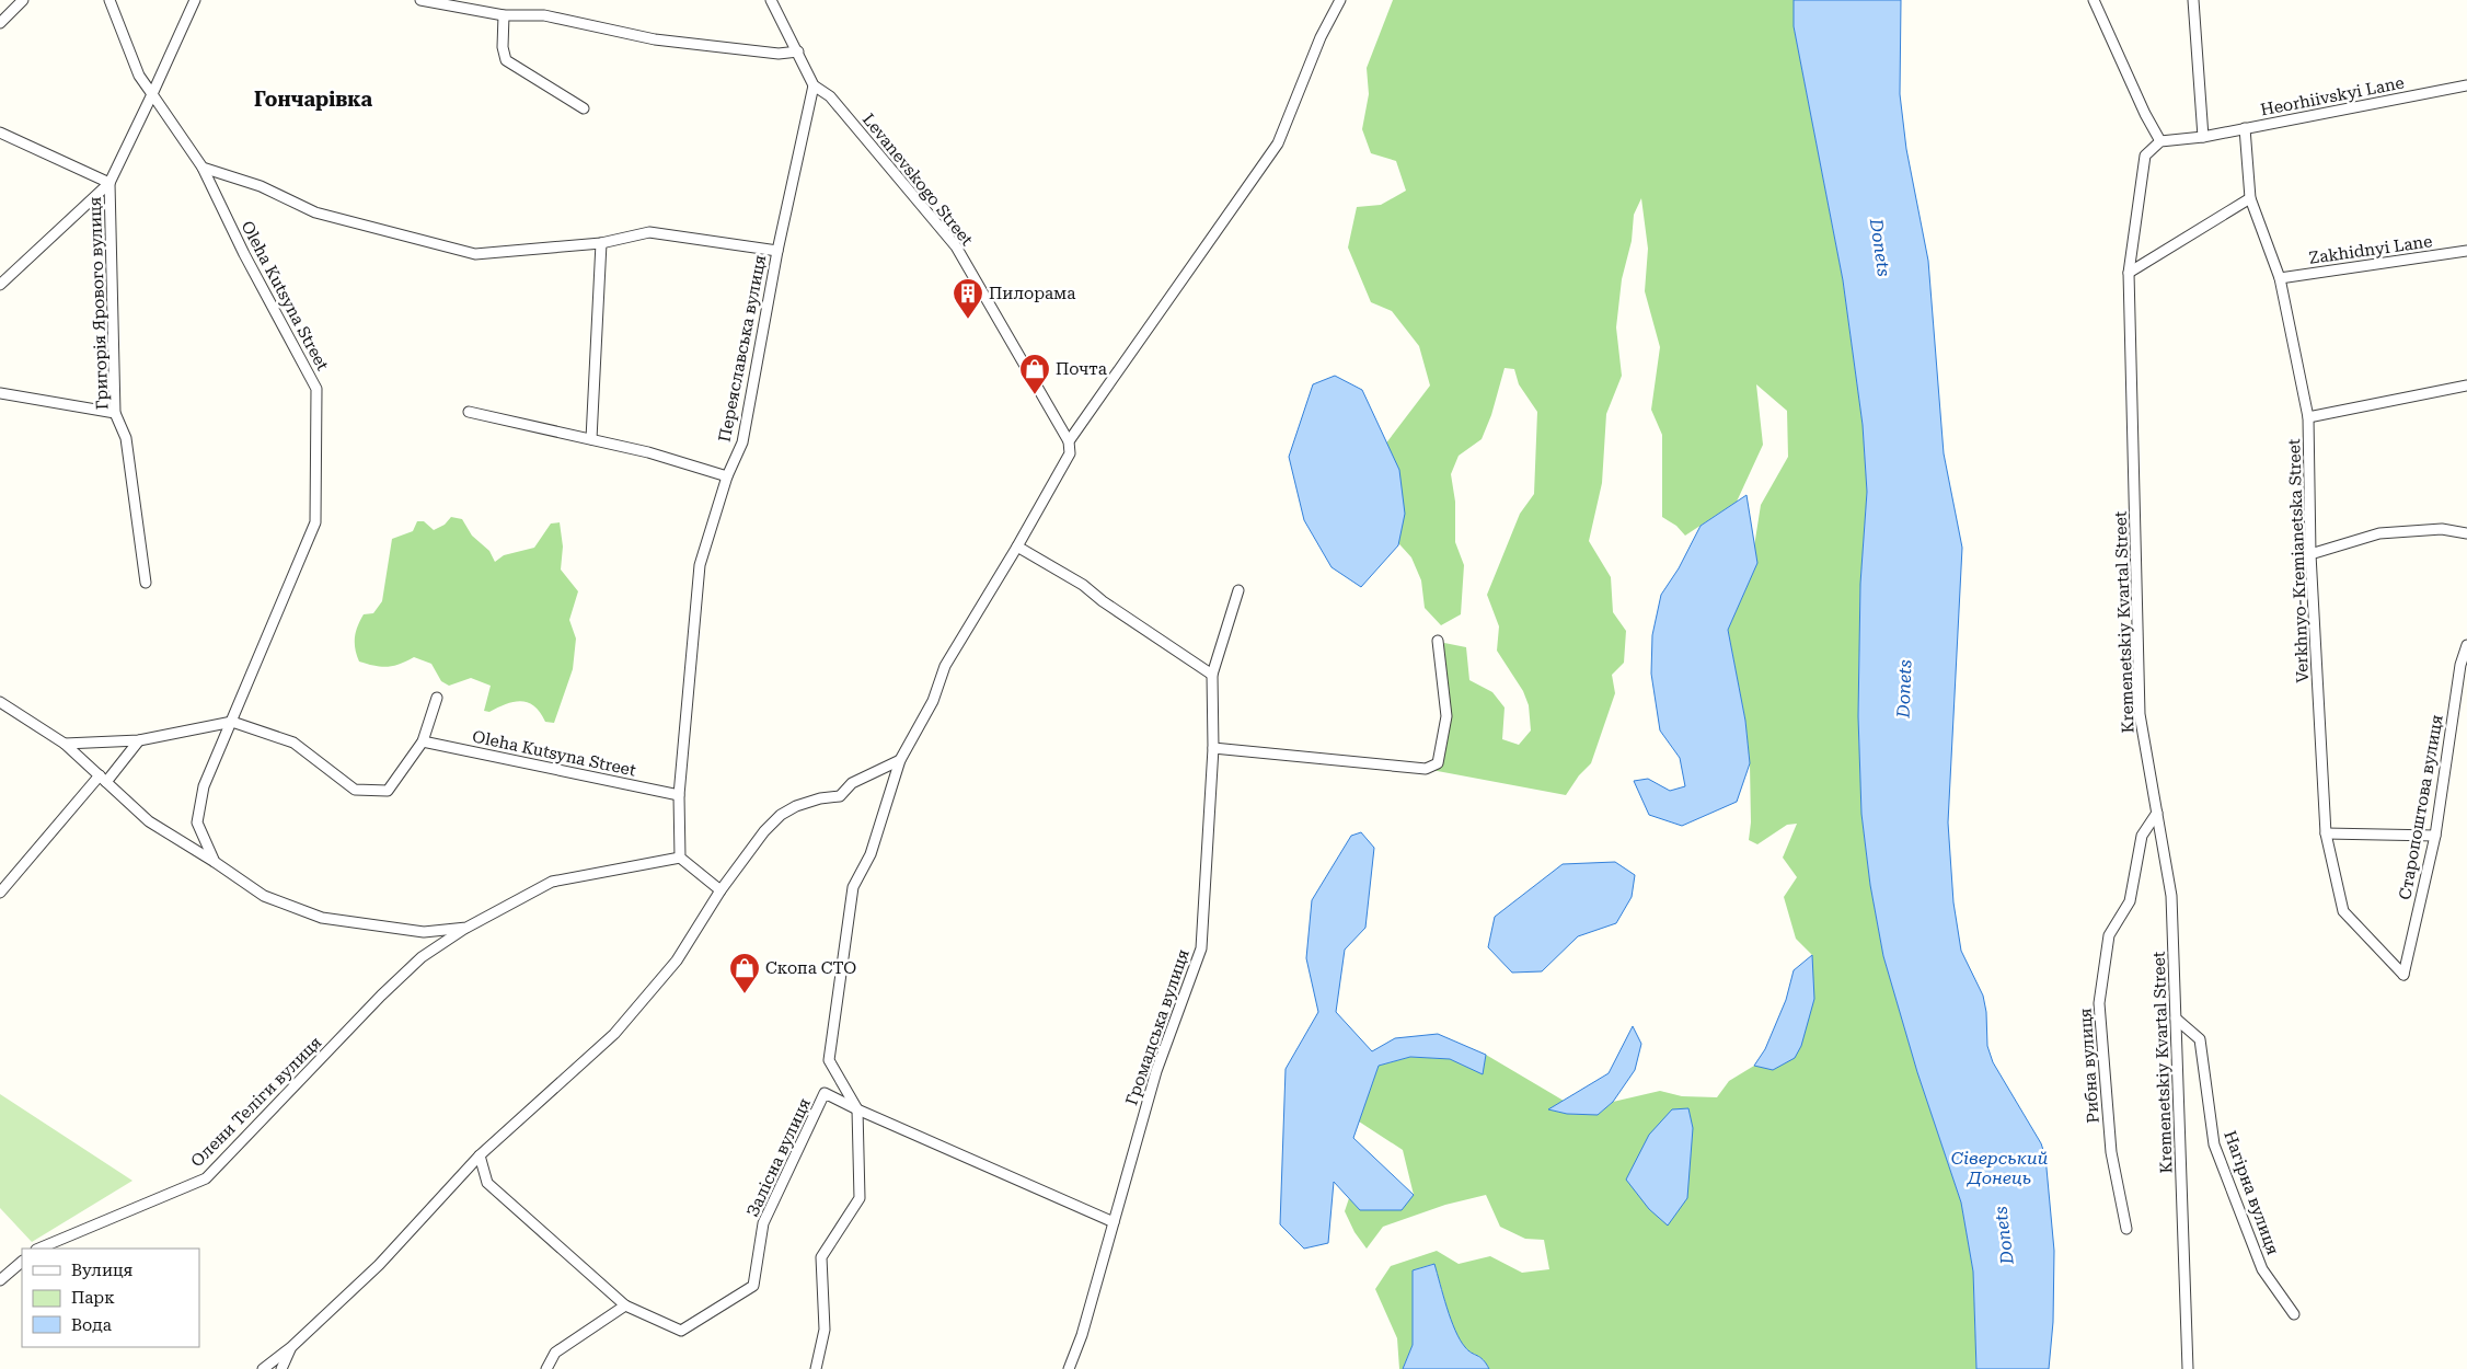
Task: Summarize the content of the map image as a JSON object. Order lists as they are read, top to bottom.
{
  "streets": {
    "street": [
      "Heorhiivskyi Lane",
      "Levanevskogo Street",
      "Zakhidnyi Lane",
      "Oleha Kutsyna Street",
      "Григорія Ярового вулиця",
      "Переяславська вулиця",
      "Verkhnyo-Kremianetska Street",
      "Kremenetskiy Kvartal Street",
      "Старопоштова вулиця",
      "Громадська вулиця",
      "Рибна вулиця",
      "Олени Теліги вулиця",
      "Залісна вулиця",
      "Нагірна вулиця"
    ]
  },
  "crossings": [
    ["Heorhiivskyi Lane", "Verkhnyo-Kremianetska Street"],
    ["Levanevskogo Street", "Переяславська вулиця"],
    ["Zakhidnyi Lane", "Verkhnyo-Kremianetska Street"],
    ["Oleha Kutsyna Street", "Переяславська вулиця"],
    ["Oleha Kutsyna Street", "Олени Теліги вулиця"],
    ["Переяславська вулиця", "Олени Теліги вулиця"],
    ["Verkhnyo-Kremianetska Street", "Старопоштова вулиця"],
    ["Kremenetskiy Kvartal Street", "Рибна вулиця"],
    ["Kremenetskiy Kvartal Street", "Нагірна вулиця"]
  ],
  "districts": ["Гончарівка"],
  "water": ["Donets", "Сіверський Донець"],
  "places": {
    "building": ["Пилорама"],
    "shop": ["Почта", "Скопа СТО"]
  },
  "legend": ["Вулиця", "Парк", "Вода"]
}
